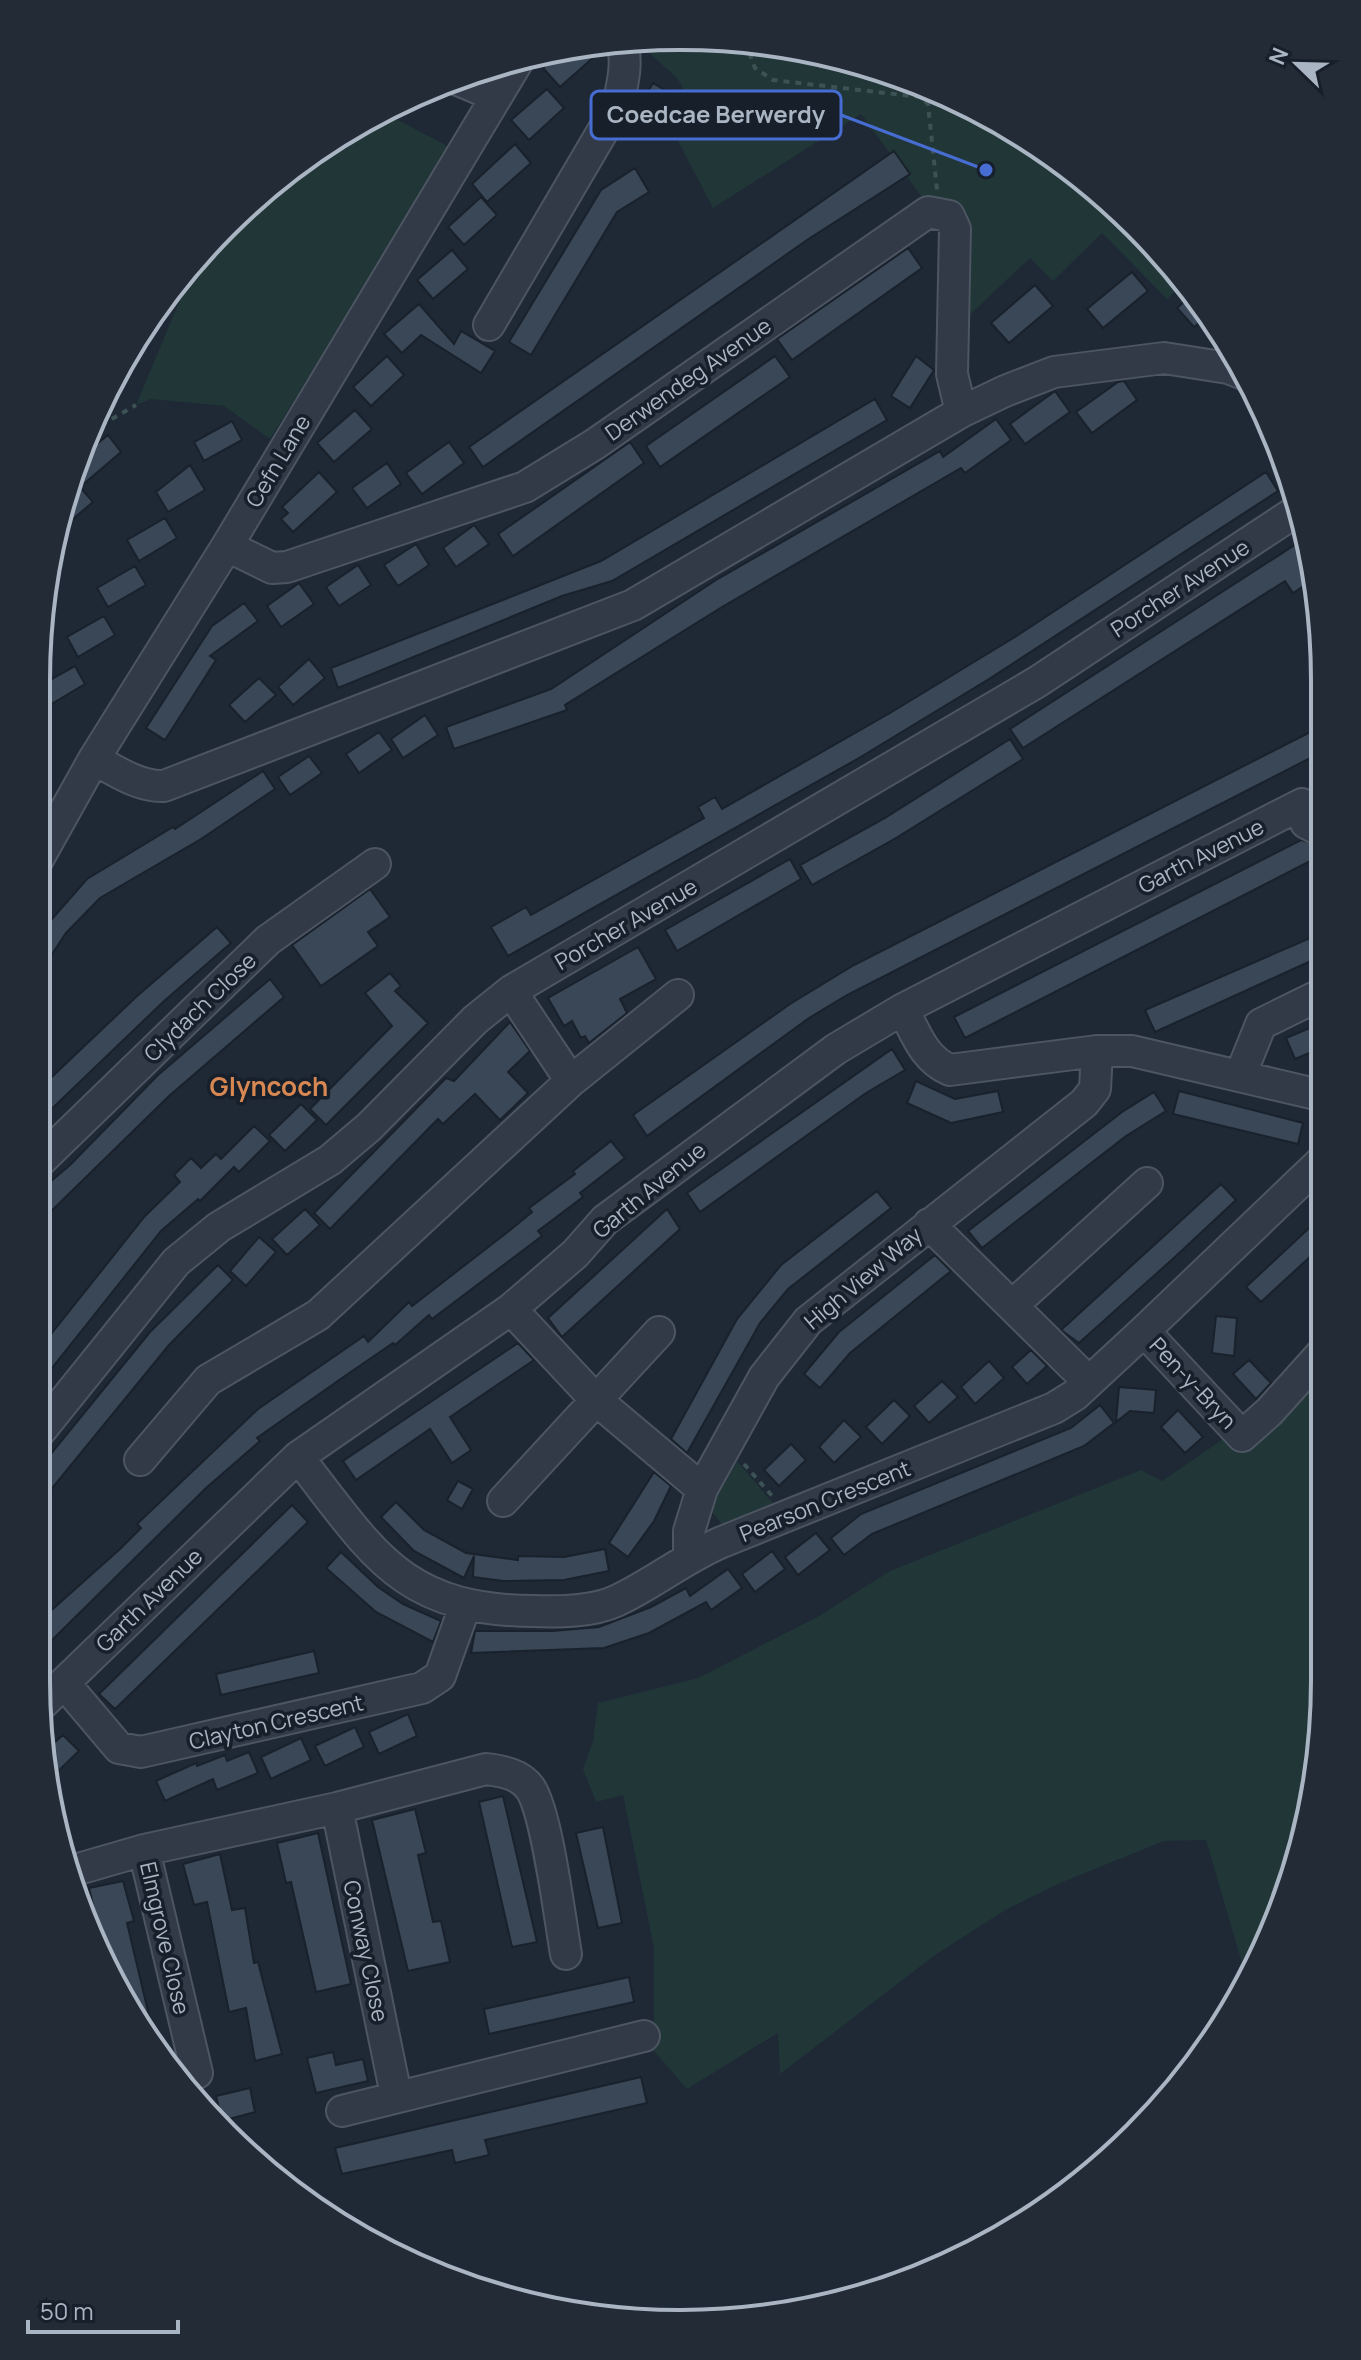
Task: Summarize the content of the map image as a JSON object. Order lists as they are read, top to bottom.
{
  "streets": {
    "street": [
      "Derwendeg Avenue",
      "Cefn Lane",
      "Porcher Avenue",
      "Garth Avenue",
      "Clydach Close",
      "High View Way",
      "Pen-y-Bryn",
      "Pearson Crescent",
      "Clayton Crescent",
      "Elmgrove Close",
      "Conway Close"
    ]
  },
  "crossings": [
    ["Derwendeg Avenue", "Cefn Lane"],
    ["Garth Avenue", "Pearson Crescent"],
    ["Garth Avenue", "Clayton Crescent"],
    ["High View Way", "Pearson Crescent"],
    ["Pen-y-Bryn", "Pearson Crescent"],
    ["Pearson Crescent", "Clayton Crescent"]
  ],
  "districts": ["Glyncoch"],
  "places": ["Coedcae Berwerdy"],
  "scale_bar": "50 m",
  "north": "top left"
}
